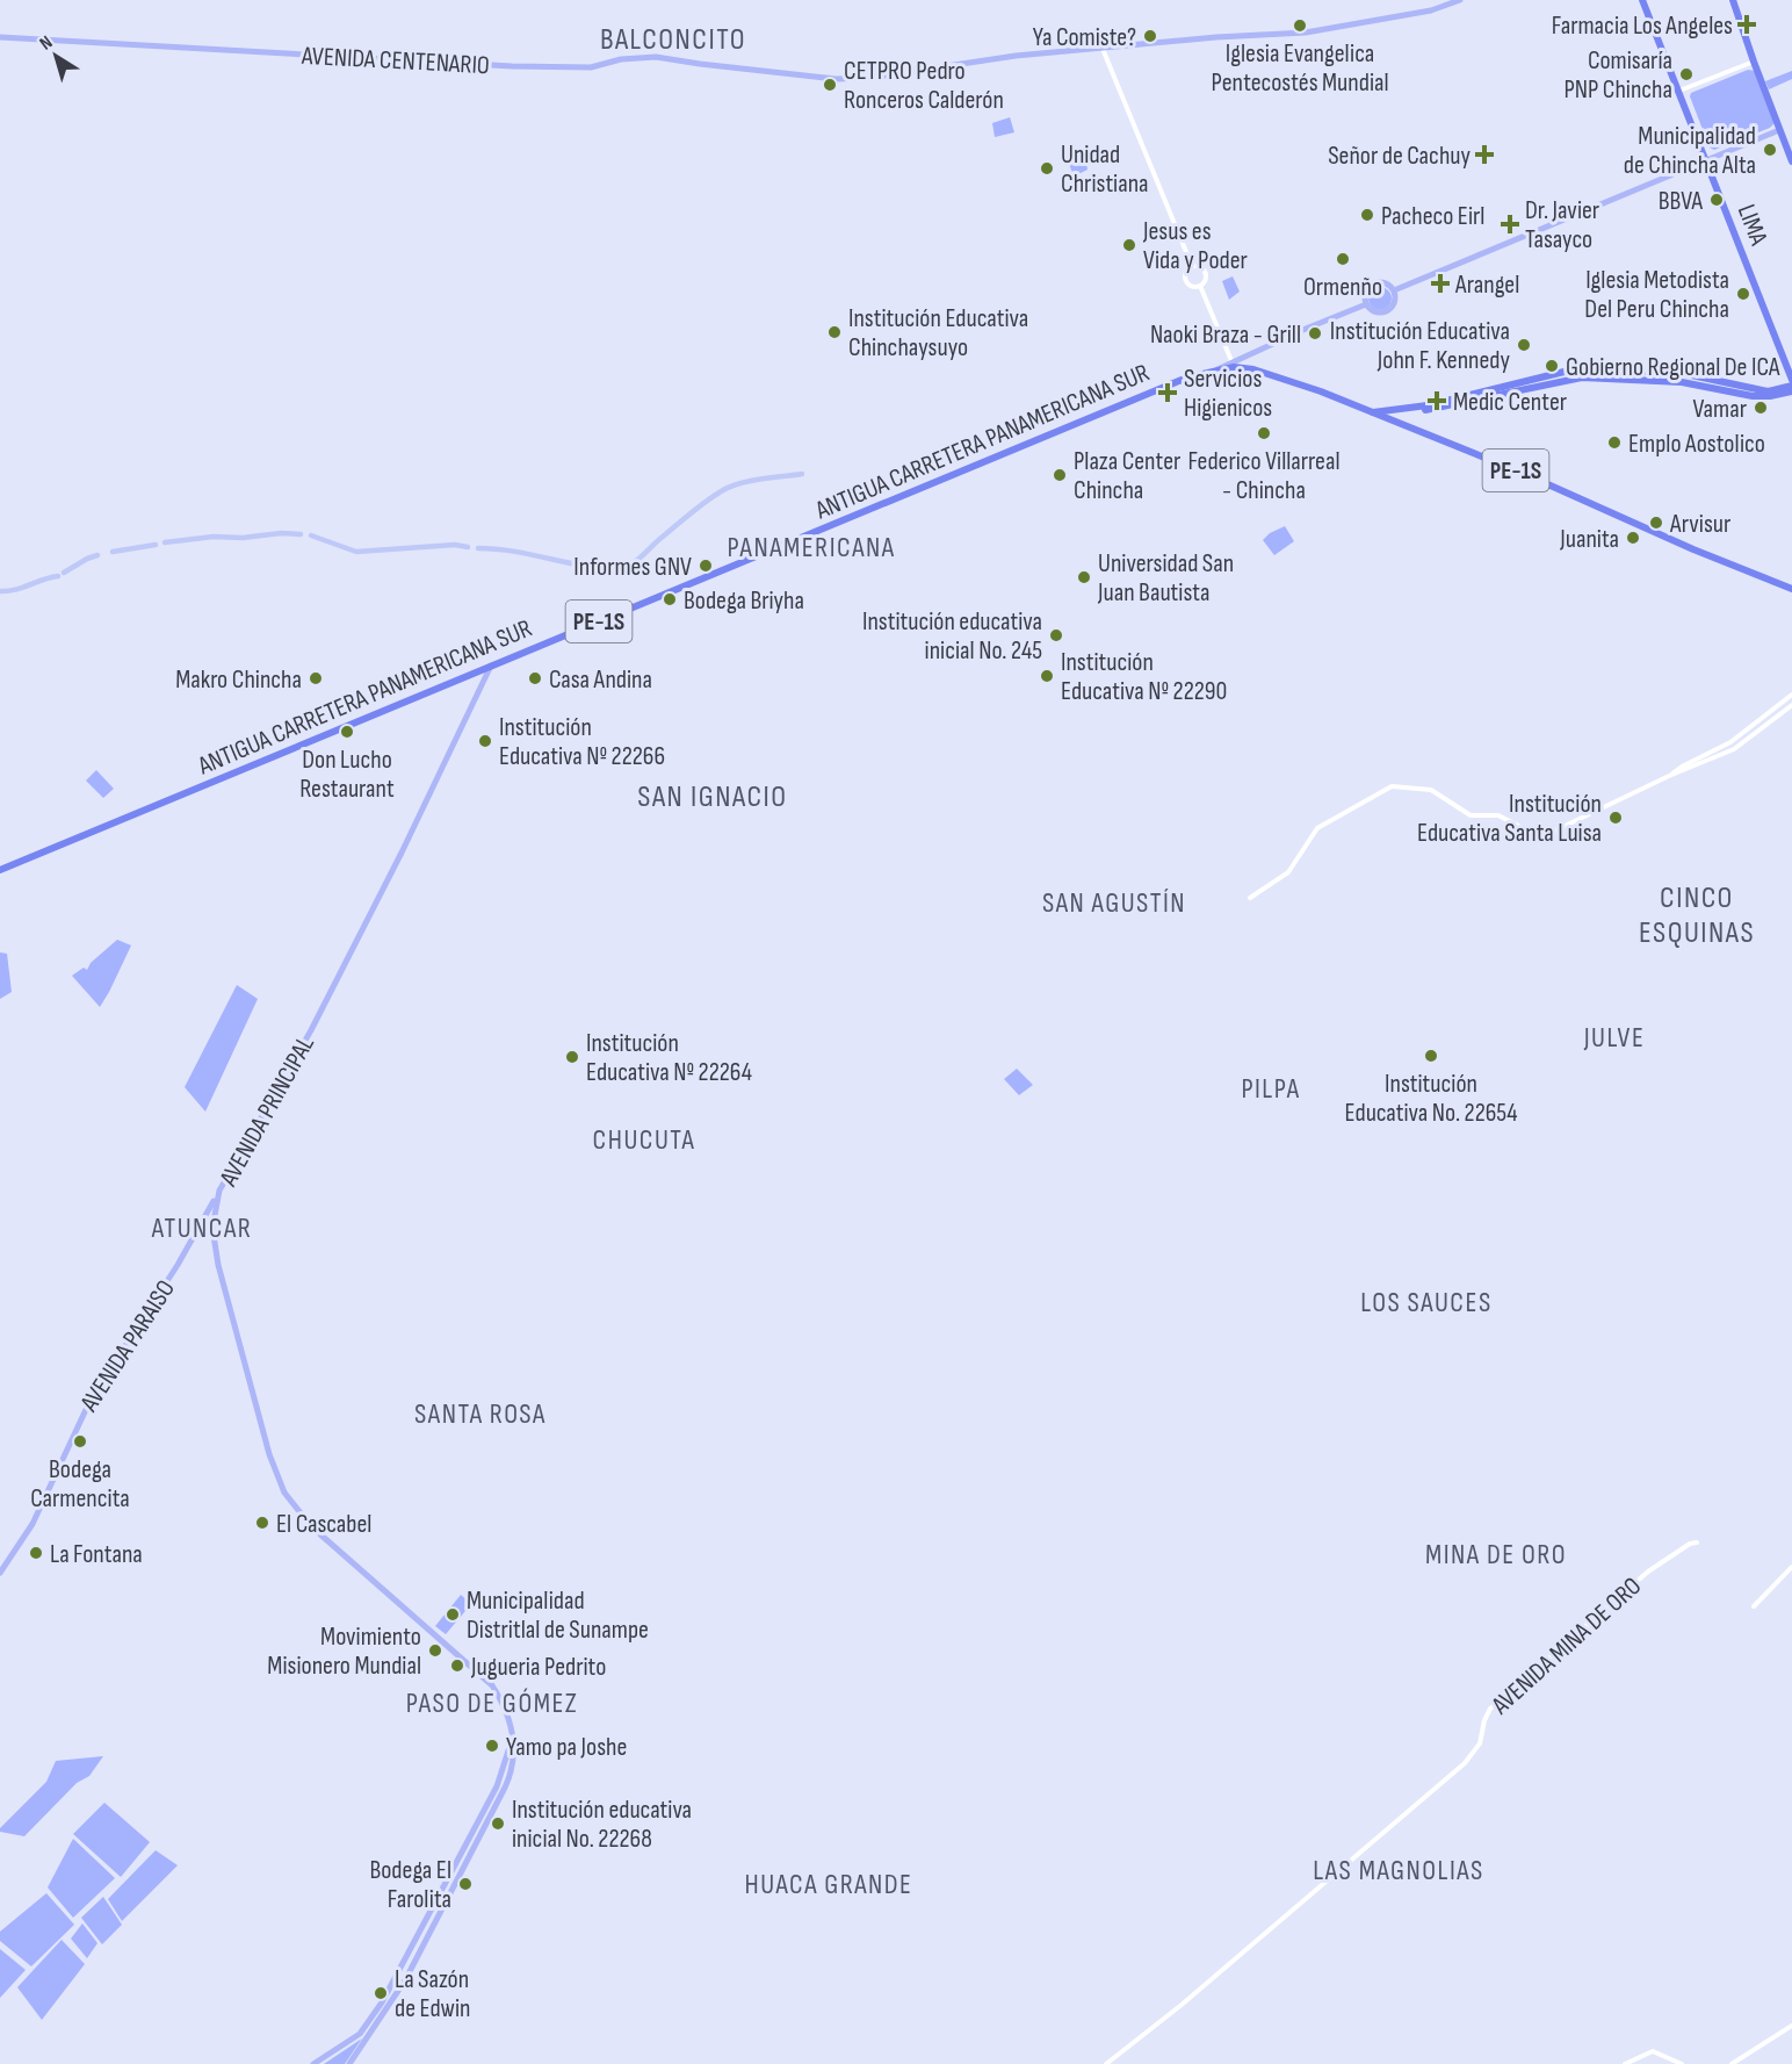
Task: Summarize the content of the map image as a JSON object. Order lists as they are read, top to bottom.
{
  "streets": {
    "highway": ["LIMA", "ANTIGUA CARRETERA PANAMERICANA SUR", "PE-1S"],
    "main road": ["AVENIDA CENTENARIO", "AVENIDA PRINCIPAL", "AVENIDA PARAISO"],
    "street": ["AVENIDA MINA DE ORO"]
  },
  "crossings": [
    ["ANTIGUA CARRETERA PANAMERICANA SUR", "AVENIDA PRINCIPAL"],
    ["AVENIDA PRINCIPAL", "AVENIDA PARAISO"]
  ],
  "districts": [
    "BALCONCITO",
    "PANAMERICANA",
    "SAN IGNACIO",
    "CINCO ESQUINAS",
    "SAN AGUSTÍN",
    "JULVE",
    "PILPA",
    "CHUCUTA",
    "ATUNCAR",
    "LOS SAUCES",
    "SANTA ROSA",
    "MINA DE ORO",
    "PASO DE GÓMEZ",
    "LAS MAGNOLIAS",
    "HUACA GRANDE"
  ],
  "places": {
    "health": [
      "Farmacia Los Angeles",
      "Señor de Cachuy",
      "Dr. Javier Tasayco",
      "Arangel",
      "Servicios Higienicos",
      "Medic Center"
    ],
    "other": [
      "Iglesia Evangelica Pentecostés Mundial",
      "Ya Comiste?",
      "Comisaría PNP Chincha",
      "CETPRO Pedro Ronceros Calderón",
      "Municipalidad de Chincha Alta",
      "Unidad Christiana",
      "BBVA",
      "Pacheco Eirl",
      "Jesus es Vida y Poder",
      "Ormenño",
      "Iglesia Metodista Del Peru Chincha",
      "Institución Educativa Chinchaysuyo",
      "Naoki Braza - Grill",
      "Institución Educativa John F. Kennedy",
      "Gobierno Regional De ICA",
      "Vamar",
      "Federico Villarreal - Chincha",
      "Emplo Aostolico",
      "Plaza Center Chincha",
      "Arvisur",
      "Juanita",
      "Informes GNV",
      "Universidad San Juan Bautista",
      "Bodega Briyha",
      "Institución educativa inicial No. 245",
      "Institución Educativa Nº 22290",
      "Makro Chincha",
      "Casa Andina",
      "Don Lucho Restaurant",
      "Institución Educativa Nº 22266",
      "Institución Educativa Santa Luisa",
      "Institución Educativa No. 22654",
      "Institución Educativa Nº 22264",
      "Bodega Carmencita",
      "El Cascabel",
      "La Fontana",
      "Municipalidad Distritlal de Sunampe",
      "Movimiento Misionero Mundial",
      "Jugueria Pedrito",
      "Yamo pa Joshe",
      "Institución educativa inicial No. 22268",
      "Bodega El Farolita",
      "La Sazón de Edwin"
    ]
  },
  "north": "top left"
}
